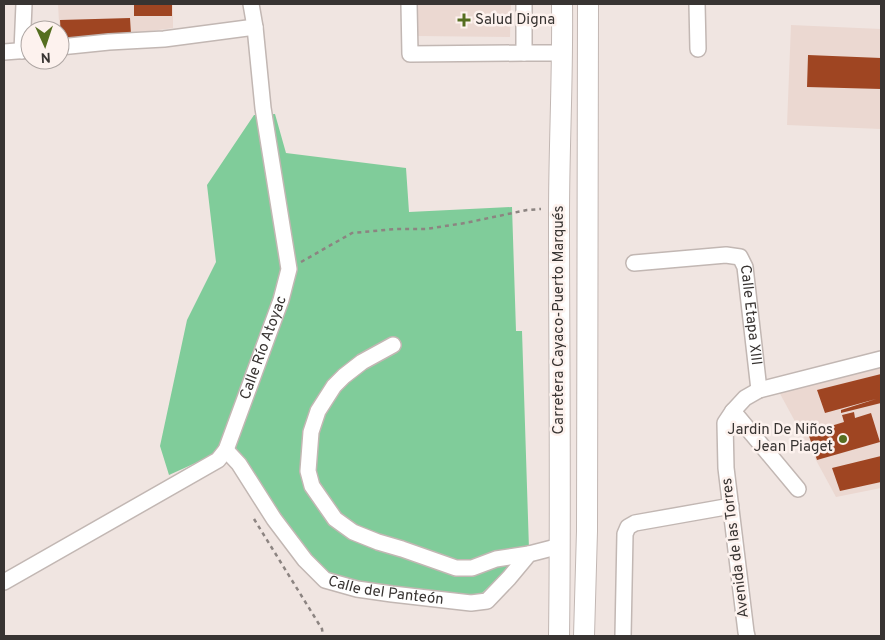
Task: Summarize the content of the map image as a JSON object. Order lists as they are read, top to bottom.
{
  "streets": {
    "main road": ["Carretera Cayaco-Puerto Marqués"],
    "street": [
      "Calle Etapa XIII",
      "Calle Río Atoyac",
      "Avenida de las Torres",
      "Calle del Panteón"
    ]
  },
  "crossings": [
    ["Calle Río Atoyac", "Calle del Panteón"]
  ],
  "places": {
    "health": ["Salud Digna"],
    "other": ["Jardin De Niños Jean Piaget"]
  },
  "north": "bottom"
}
